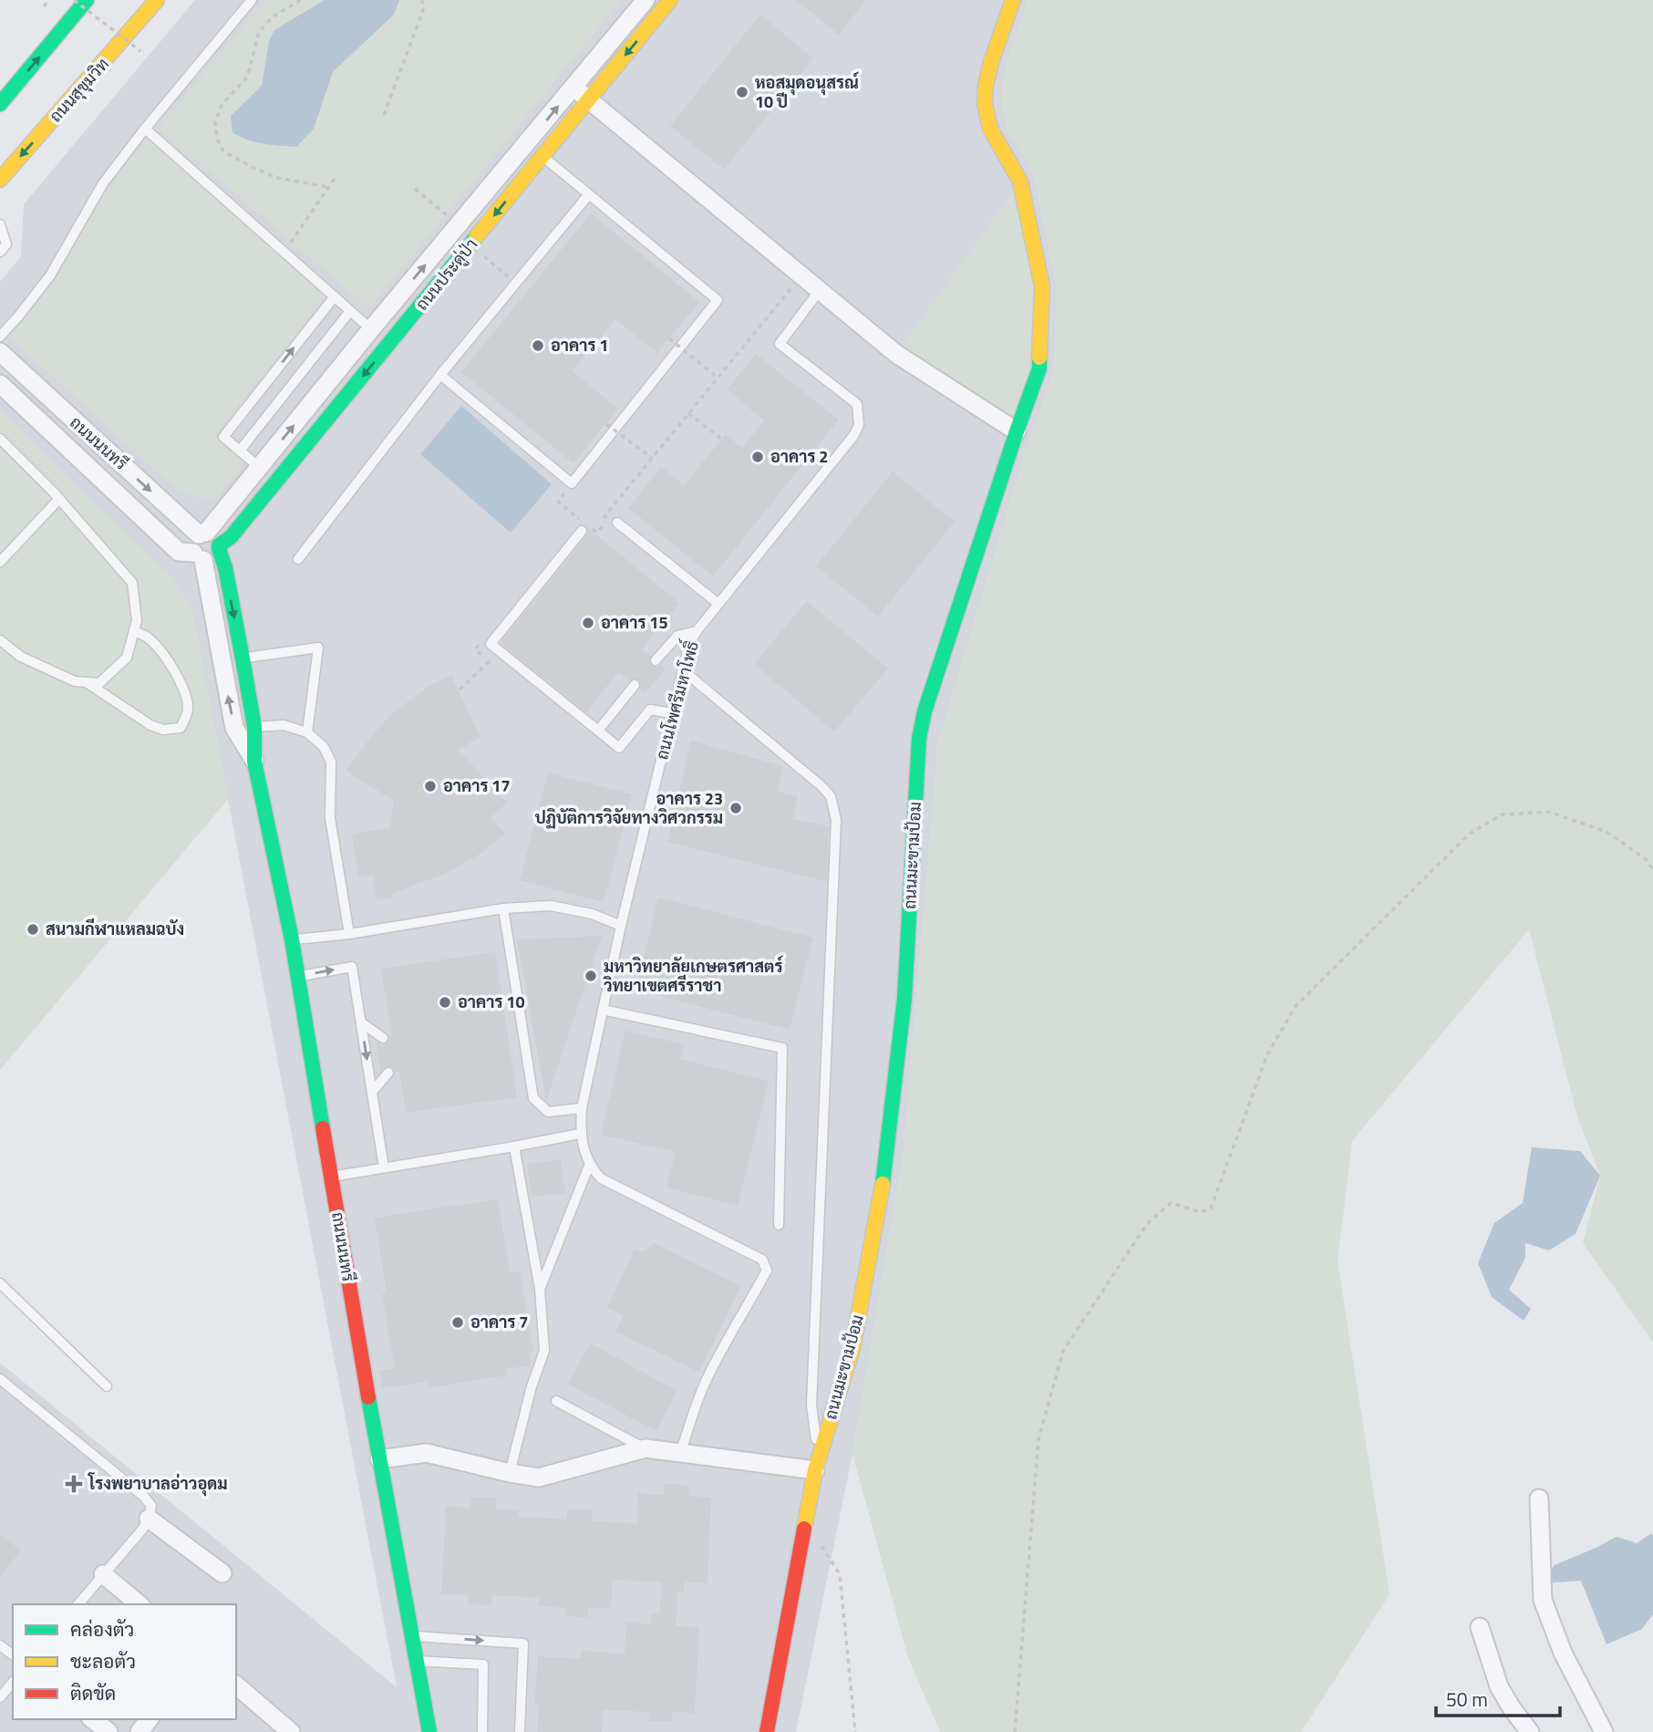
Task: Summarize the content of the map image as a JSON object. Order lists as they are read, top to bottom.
{
  "streets": {
    "main road": [
      "ถนนสุขุมวิท",
      "ถนนประดู่ป่า",
      "ถนนนนทรี",
      "ถนนมะขามป้อม"
    ],
    "lane": ["ถนนโพศรีมหาโพธิ์"]
  },
  "crossings": [
    ["ถนนประดู่ป่า", "ถนนนนทรี"]
  ],
  "places": {
    "other": [
      "หอสมุดอนุสรณ์ 10 ปี",
      "อาคาร 1",
      "อาคาร 2",
      "อาคาร 15",
      "อาคาร 17",
      "อาคาร 23 ปฏิบัติการวิจัยทางวิศวกรรม",
      "สนามกีฬาแหลมฉบัง",
      "มหาวิทยาลัยเกษตรศาสตร์ วิทยาเขตศรีราชา",
      "อาคาร 10",
      "อาคาร 7"
    ],
    "health": ["โรงพยาบาลอ่าวอุดม"]
  },
  "legend": ["คล่องตัว", "ชะลอตัว", "ติดขัด"],
  "scale_bar": "50 m"
}
